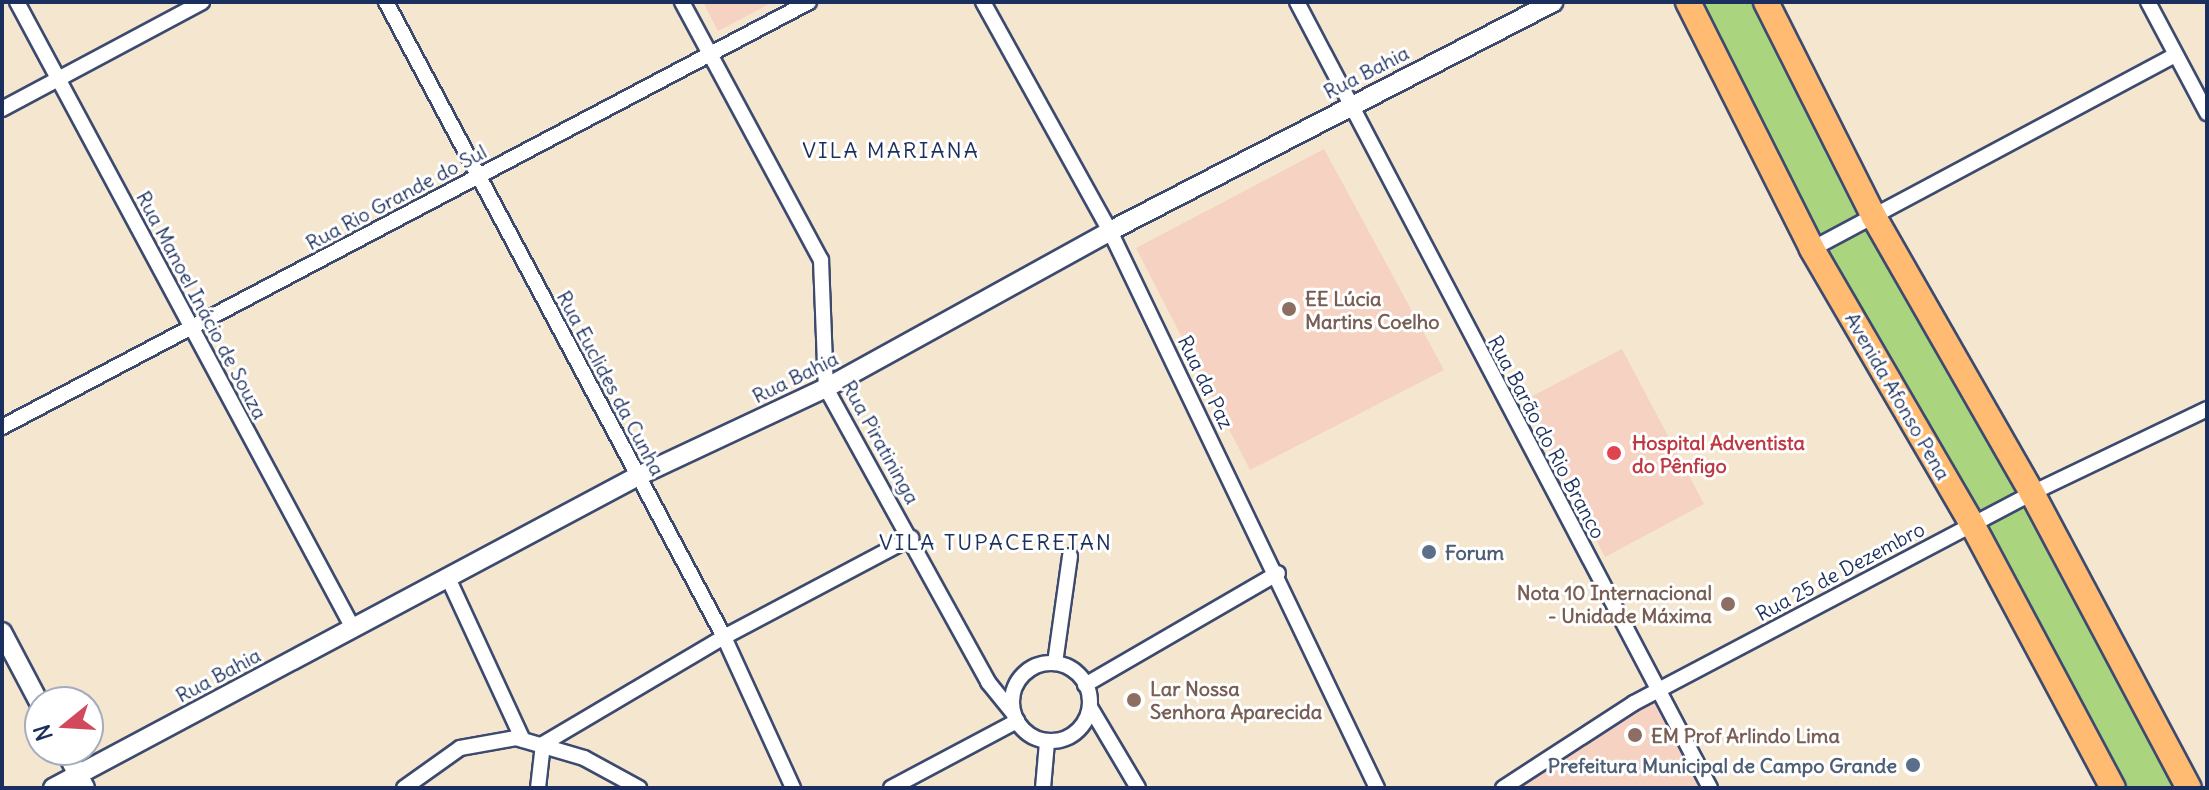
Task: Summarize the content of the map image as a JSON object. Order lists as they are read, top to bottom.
{
  "streets": {
    "main road": ["Avenida Afonso Pena"],
    "street": [
      "Rua Bahia",
      "Rua Rio Grande do Sul",
      "Rua Manoel Inácio de Souza",
      "Rua da Paz",
      "Rua Euclides da Cunha",
      "Rua Barão do Rio Branco",
      "Rua Piratininga",
      "Rua 25 de Dezembro"
    ]
  },
  "crossings": [
    ["Rua Bahia", "Rua Manoel Inácio de Souza"],
    ["Rua Bahia", "Rua da Paz"],
    ["Rua Bahia", "Rua Euclides da Cunha"],
    ["Rua Bahia", "Rua Barão do Rio Branco"],
    ["Rua Bahia", "Rua Piratininga"],
    ["Rua Rio Grande do Sul", "Rua Manoel Inácio de Souza"],
    ["Rua Rio Grande do Sul", "Rua Euclides da Cunha"],
    ["Rua Rio Grande do Sul", "Rua Piratininga"],
    ["Avenida Afonso Pena", "Rua 25 de Dezembro"],
    ["Rua Barão do Rio Branco", "Rua 25 de Dezembro"]
  ],
  "districts": ["VILA MARIANA", "VILA TUPACERETAN"],
  "places": [
    "EE Lúcia Martins Coelho",
    "Hospital Adventista do Pênfigo",
    "Forum",
    "Nota 10 Internacional - Unidade Máxima",
    "Lar Nossa Senhora Aparecida",
    "EM Prof Arlindo Lima",
    "Prefeitura Municipal de Campo Grande"
  ],
  "north": "left"
}
